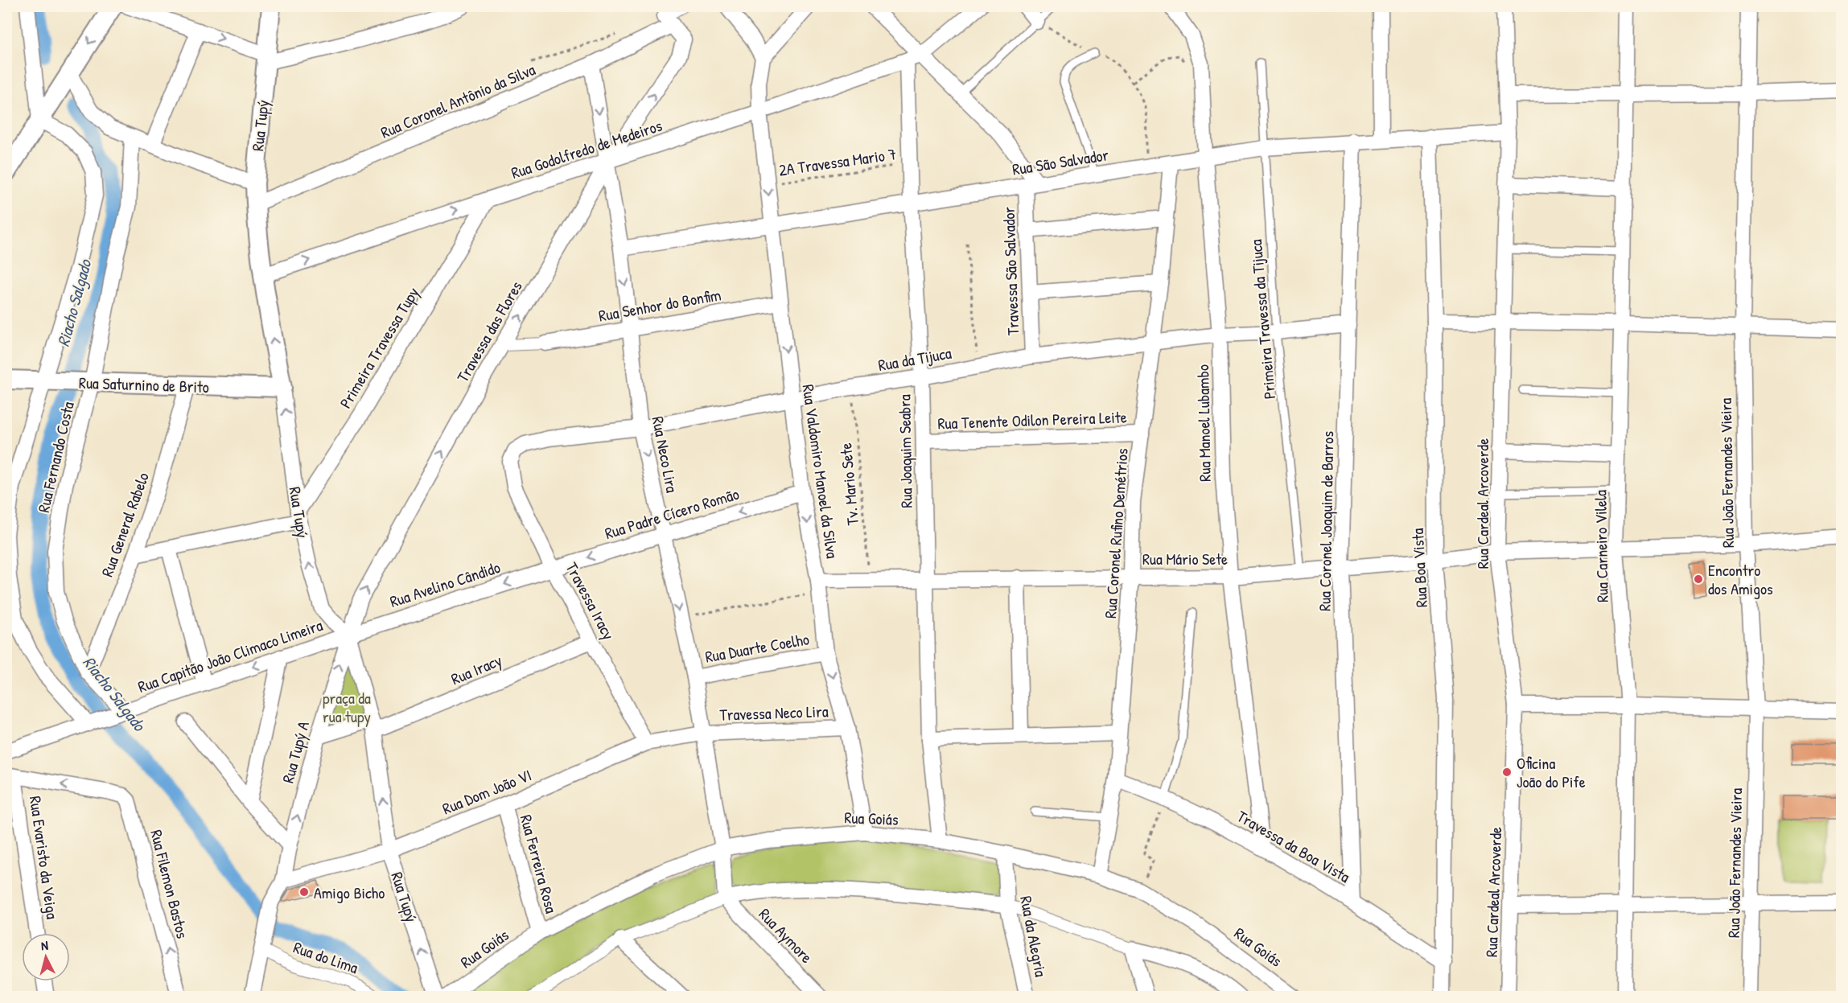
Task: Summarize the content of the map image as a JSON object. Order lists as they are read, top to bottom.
{
  "streets": {
    "street": [
      "Rua Coronel Antônio da Silva",
      "Rua Tupý",
      "Rua Godolfredo de Medeiros",
      "Rua São Salvador",
      "Travessa São Salvador",
      "Rua Senhor do Bonfim",
      "Travessa das Flores",
      "Primeira Travessa Tupy",
      "Rua da Tijuca",
      "Rua Saturnino de Brito",
      "Rua Tenente Odilon Pereira Leite",
      "Rua Manoel Lubambo",
      "Rua Joaquim Seabra",
      "Rua Neco Lira",
      "Rua Fernando Costa",
      "Rua Valdomiro Manoel da Silva",
      "Rua João Fernandes Vieira",
      "Rua Cardeal Arcoverde",
      "Rua Padre Cícero Romão",
      "Rua Coronel Joaquim de Barros",
      "Rua General Rabelo",
      "Rua Coronel Rufino Demétrios",
      "Rua Carneiro Vilela",
      "Rua Mário Sete",
      "Rua Boa Vista",
      "Rua Avelino Cândido",
      "Travessa Iracy",
      "Rua Duarte Coelho",
      "Rua Capitão João Climaco Limeira",
      "Rua Iracy",
      "Travessa Neco Lira",
      "Rua Tupý A",
      "Rua Dom João VI",
      "Rua Goiás",
      "Travessa da Boa Vista",
      "Rua Evaristo da Veiga",
      "Rua Ferreira Rosa",
      "Rua Filemon Bastos",
      "Rua Aymore",
      "Rua da Alegria",
      "Rua do Lima"
    ],
    "lane": ["Primeira Travessa da Tijuca"],
    "path": ["2A Travessa Mario 7", "Tv. Mario Sete"]
  },
  "crossings": [
    ["Rua Coronel Antônio da Silva", "Rua Tupý"],
    ["Rua Coronel Antônio da Silva", "Travessa das Flores"],
    ["Rua Coronel Antônio da Silva", "Rua Neco Lira"],
    ["Rua Tupý", "Rua Godolfredo de Medeiros"],
    ["Rua Tupý", "Travessa das Flores"],
    ["Rua Tupý", "Primeira Travessa Tupy"],
    ["Rua Tupý", "Rua Saturnino de Brito"],
    ["Rua Tupý", "Rua Avelino Cândido"],
    ["Rua Tupý", "Rua Capitão João Climaco Limeira"],
    ["Rua Tupý", "Rua Iracy"],
    ["Rua Tupý", "Rua Tupý A"],
    ["Rua Tupý", "Rua Dom João VI"],
    ["Rua Godolfredo de Medeiros", "Travessa das Flores"],
    ["Rua Godolfredo de Medeiros", "Primeira Travessa Tupy"],
    ["Rua Godolfredo de Medeiros", "Rua Joaquim Seabra"],
    ["Rua Godolfredo de Medeiros", "Rua Neco Lira"],
    ["Rua Godolfredo de Medeiros", "Rua Valdomiro Manoel da Silva"],
    ["2A Travessa Mario 7", "Rua Joaquim Seabra"],
    ["2A Travessa Mario 7", "Rua Valdomiro Manoel da Silva"],
    ["Rua São Salvador", "Travessa São Salvador"],
    ["Rua São Salvador", "Primeira Travessa da Tijuca"],
    ["Rua São Salvador", "Rua Manoel Lubambo"],
    ["Rua São Salvador", "Rua Joaquim Seabra"],
    ["Rua São Salvador", "Rua Neco Lira"],
    ["Rua São Salvador", "Rua Valdomiro Manoel da Silva"],
    ["Rua São Salvador", "Rua Cardeal Arcoverde"],
    ["Rua São Salvador", "Rua Coronel Joaquim de Barros"],
    ["Rua São Salvador", "Rua Coronel Rufino Demétrios"],
    ["Rua São Salvador", "Rua Boa Vista"],
    ["Travessa São Salvador", "Rua da Tijuca"],
    ["Rua Senhor do Bonfim", "Rua Neco Lira"],
    ["Rua Senhor do Bonfim", "Rua Valdomiro Manoel da Silva"],
    ["Primeira Travessa da Tijuca", "Rua da Tijuca"],
    ["Primeira Travessa da Tijuca", "Rua Mário Sete"],
    ["Travessa das Flores", "Rua Neco Lira"],
    ["Travessa das Flores", "Rua Avelino Cândido"],
    ["Travessa das Flores", "Rua Capitão João Climaco Limeira"],
    ["Travessa das Flores", "Rua Tupý A"],
    ["Rua da Tijuca", "Rua Manoel Lubambo"],
    ["Rua da Tijuca", "Rua Joaquim Seabra"],
    ["Rua da Tijuca", "Rua Neco Lira"],
    ["Rua da Tijuca", "Rua Valdomiro Manoel da Silva"],
    ["Rua da Tijuca", "Tv. Mario Sete"],
    ["Rua da Tijuca", "Rua Coronel Joaquim de Barros"],
    ["Rua da Tijuca", "Rua Coronel Rufino Demétrios"],
    ["Rua da Tijuca", "Travessa Iracy"],
    ["Rua Saturnino de Brito", "Rua Fernando Costa"],
    ["Rua Saturnino de Brito", "Rua General Rabelo"],
    ["Rua Tenente Odilon Pereira Leite", "Rua Joaquim Seabra"],
    ["Rua Tenente Odilon Pereira Leite", "Rua Coronel Rufino Demétrios"],
    ["Rua Manoel Lubambo", "Rua Mário Sete"],
    ["Rua Manoel Lubambo", "Travessa da Boa Vista"],
    ["Rua Joaquim Seabra", "Rua Mário Sete"],
    ["Rua Joaquim Seabra", "Rua Goiás"],
    ["Rua Neco Lira", "Rua Padre Cícero Romão"],
    ["Rua Neco Lira", "Rua Duarte Coelho"],
    ["Rua Neco Lira", "Travessa Neco Lira"],
    ["Rua Neco Lira", "Rua Dom João VI"],
    ["Rua Neco Lira", "Rua Goiás"],
    ["Rua Neco Lira", "Rua Aymore"],
    ["Rua Fernando Costa", "Rua General Rabelo"],
    ["Rua Fernando Costa", "Rua Capitão João Climaco Limeira"],
    ["Rua Valdomiro Manoel da Silva", "Rua Padre Cícero Romão"],
    ["Rua Valdomiro Manoel da Silva", "Rua Mário Sete"],
    ["Rua Valdomiro Manoel da Silva", "Rua Duarte Coelho"],
    ["Rua Valdomiro Manoel da Silva", "Travessa Neco Lira"],
    ["Rua Valdomiro Manoel da Silva", "Rua Goiás"],
    ["Rua João Fernandes Vieira", "Rua Mário Sete"],
    ["Tv. Mario Sete", "Rua Mário Sete"],
    ["Rua Cardeal Arcoverde", "Rua Mário Sete"],
    ["Rua Padre Cícero Romão", "Rua Avelino Cândido"],
    ["Rua Padre Cícero Romão", "Travessa Iracy"],
    ["Rua Coronel Joaquim de Barros", "Rua Mário Sete"],
    ["Rua Coronel Joaquim de Barros", "Travessa da Boa Vista"],
    ["Rua Coronel Rufino Demétrios", "Rua Mário Sete"],
    ["Rua Coronel Rufino Demétrios", "Rua Goiás"],
    ["Rua Coronel Rufino Demétrios", "Travessa da Boa Vista"],
    ["Rua Carneiro Vilela", "Rua Mário Sete"],
    ["Rua Mário Sete", "Rua Boa Vista"],
    ["Rua Boa Vista", "Travessa da Boa Vista"],
    ["Rua Avelino Cândido", "Travessa Iracy"],
    ["Rua Avelino Cândido", "Rua Capitão João Climaco Limeira"],
    ["Rua Avelino Cândido", "Rua Tupý A"],
    ["Travessa Iracy", "Rua Iracy"],
    ["Travessa Iracy", "Rua Dom João VI"],
    ["Rua Capitão João Climaco Limeira", "Rua Tupý A"],
    ["Rua Iracy", "Rua Tupý A"],
    ["Travessa Neco Lira", "Rua Dom João VI"],
    ["Rua Tupý A", "Rua Dom João VI"],
    ["Rua Tupý A", "Rua do Lima"],
    ["Rua Dom João VI", "Rua Ferreira Rosa"],
    ["Rua Goiás", "Rua Ferreira Rosa"],
    ["Rua Goiás", "Rua da Alegria"],
    ["Rua Evaristo da Veiga", "Rua Filemon Bastos"]
  ],
  "one_way": [
    "Rua Tupý",
    "Travessa das Flores",
    "Rua Neco Lira",
    "Rua Valdomiro Manoel da Silva",
    "Rua Padre Cícero Romão",
    "Rua Avelino Cândido"
  ],
  "water": ["Riacho Salgado"],
  "parks": ["praça da rua tupy"],
  "places": ["Encontro dos Amigos", "Oficina João do Pife", "Amigo Bicho"],
  "north": "top"
}
